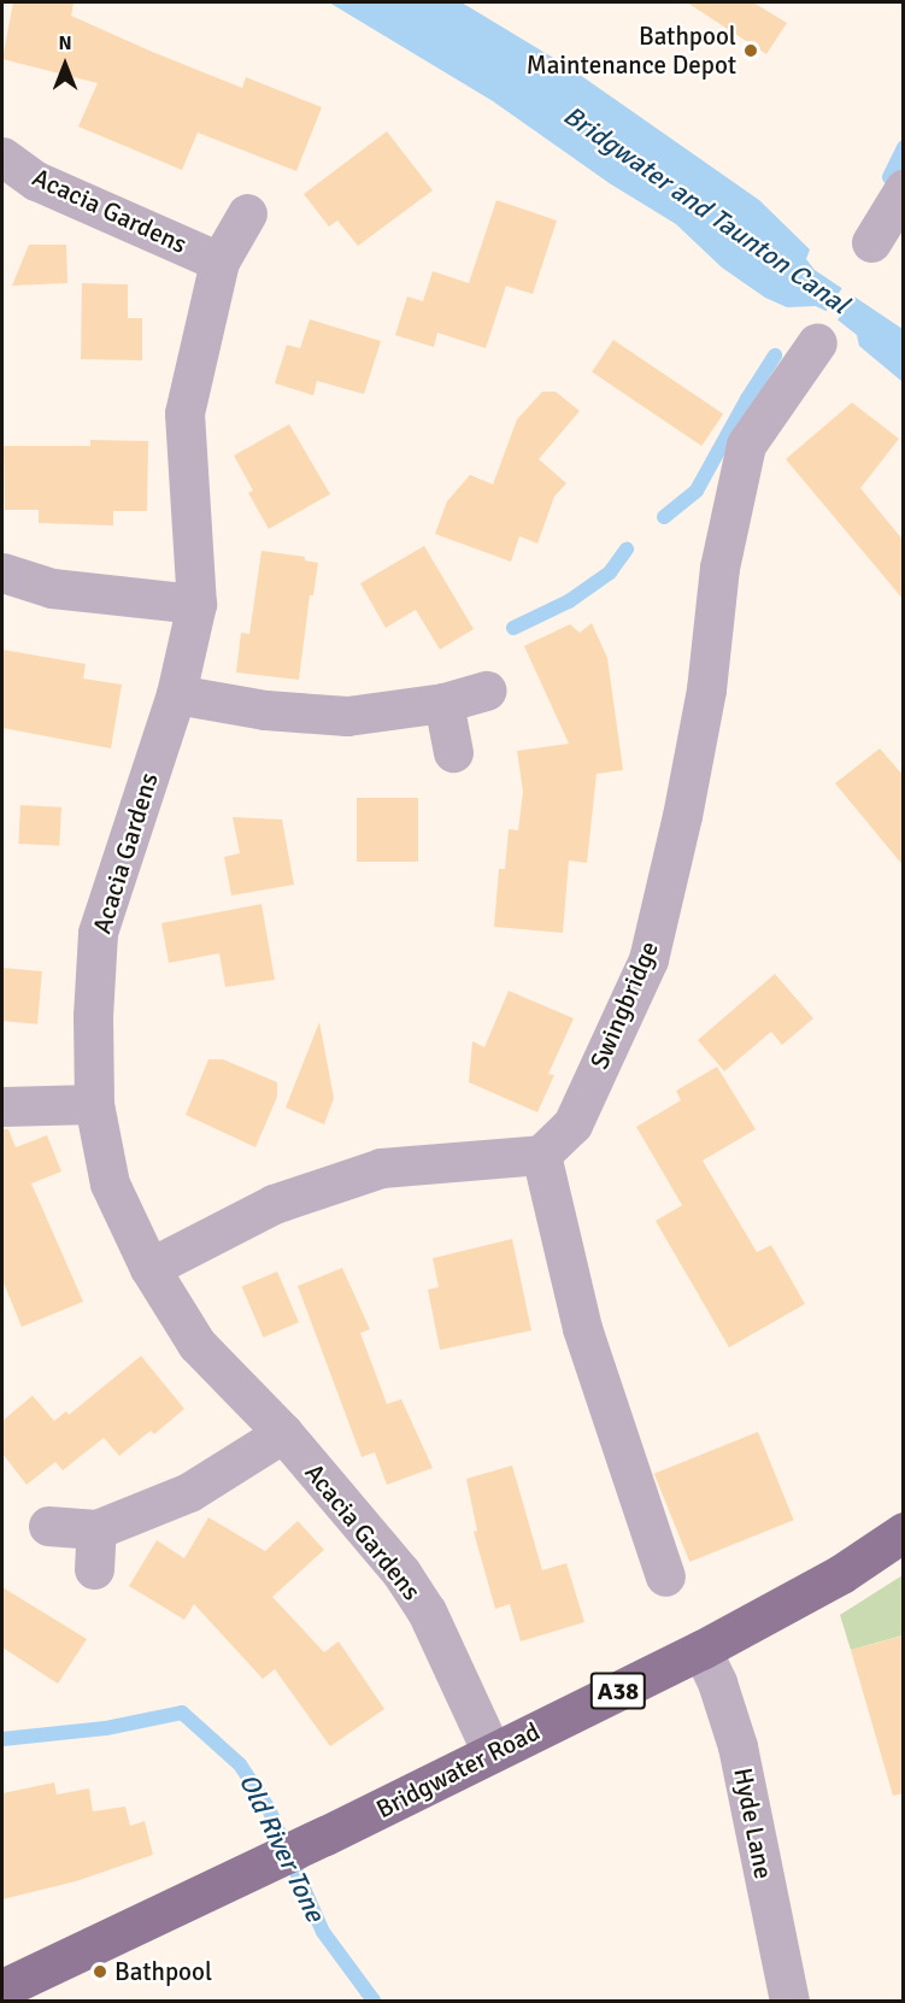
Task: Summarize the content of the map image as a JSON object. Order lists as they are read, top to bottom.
{
  "streets": {
    "main road": ["A38", "Bridgwater Road"],
    "street": ["Acacia Gardens", "Swingbridge", "Hyde Lane"]
  },
  "crossings": [
    ["Acacia Gardens", "Bridgwater Road"],
    ["Bridgwater Road", "Hyde Lane"]
  ],
  "water": ["Bridgwater and Taunton Canal", "Old River Tone"],
  "places": ["Bathpool Maintenance Depot", "Bathpool"],
  "north": "top"
}
